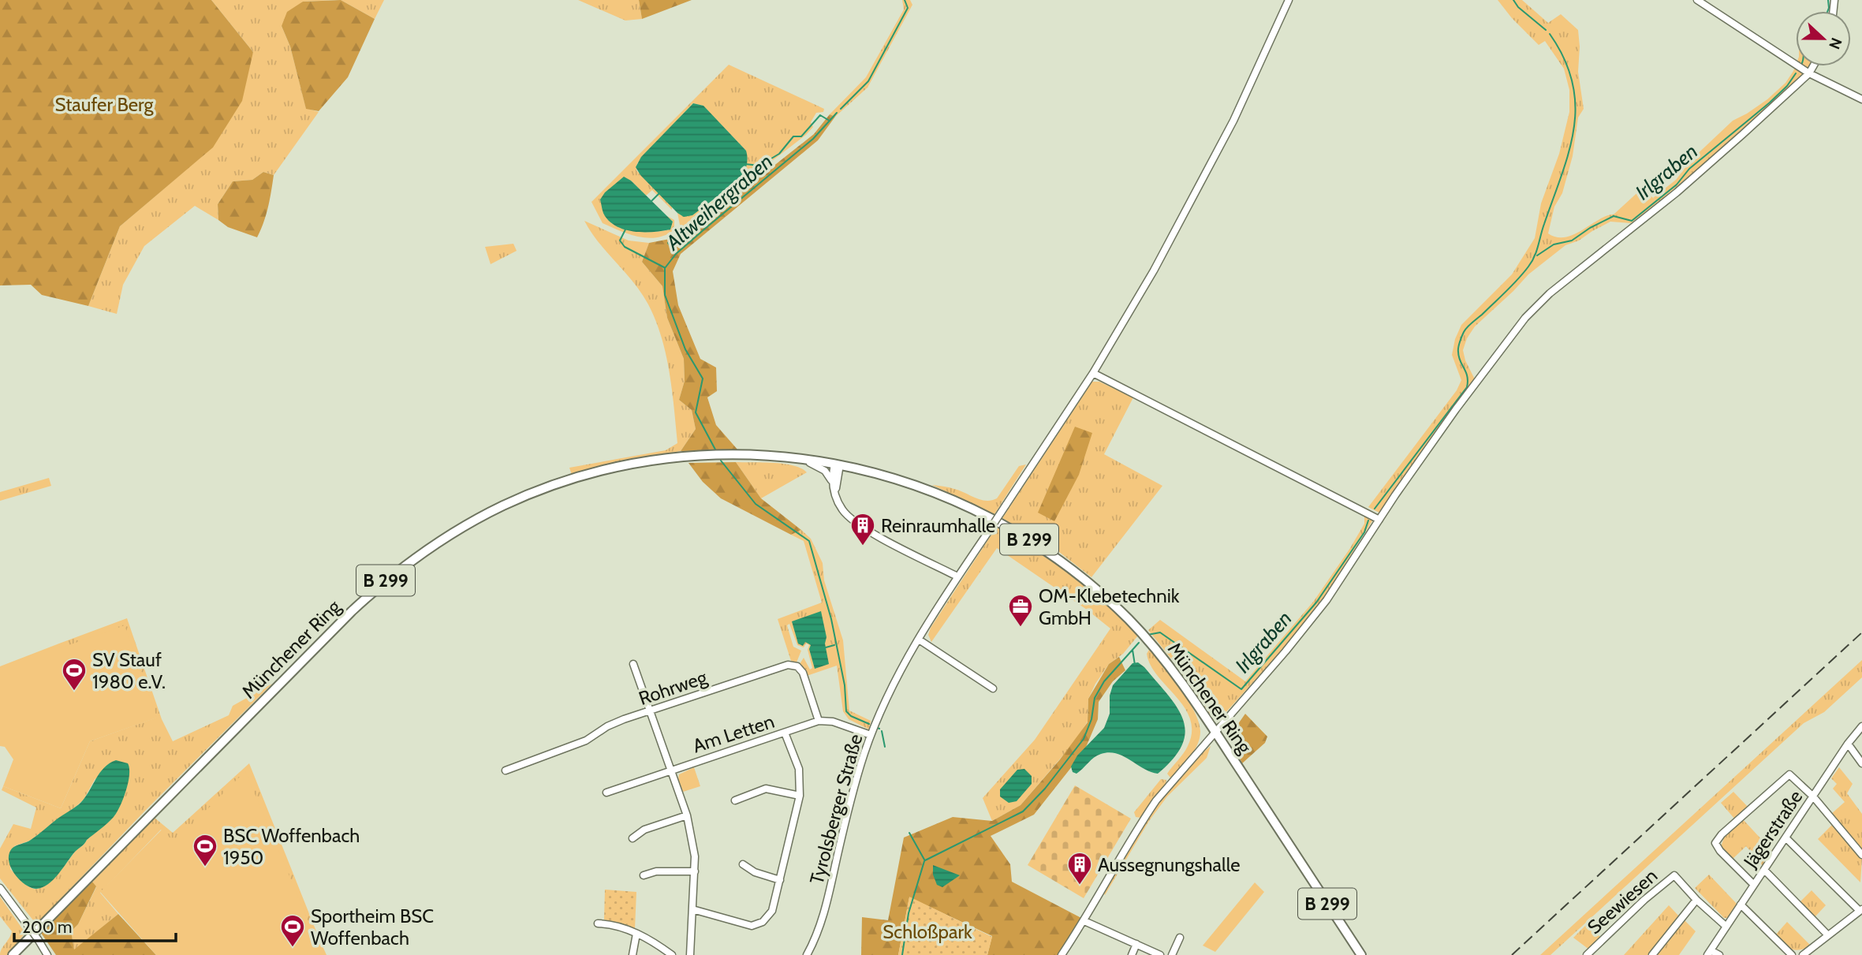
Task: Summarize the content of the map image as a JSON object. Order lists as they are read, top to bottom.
{
  "streets": {
    "main road": ["B 299", "Münchener Ring"],
    "street": [
      "Rohrweg",
      "Am Letten",
      "Tyrolsberger Straße",
      "Jägerstraße",
      "Seewiesen"
    ]
  },
  "crossings": [
    ["Rohrweg", "Am Letten"],
    ["Jägerstraße", "Seewiesen"]
  ],
  "water": ["Irlgraben", "Altweihergraben"],
  "parks": ["Staufer Berg", "Schloßpark"],
  "places": {
    "building": ["Reinraumhalle", "Aussegnungshalle"],
    "office": ["OM-Klebetechnik GmbH"],
    "sports": ["SV Stauf 1980 e.V.", "BSC Woffenbach 1950", "Sportheim BSC Woffenbach"]
  },
  "scale_bar": "200 m",
  "north": "right"
}
